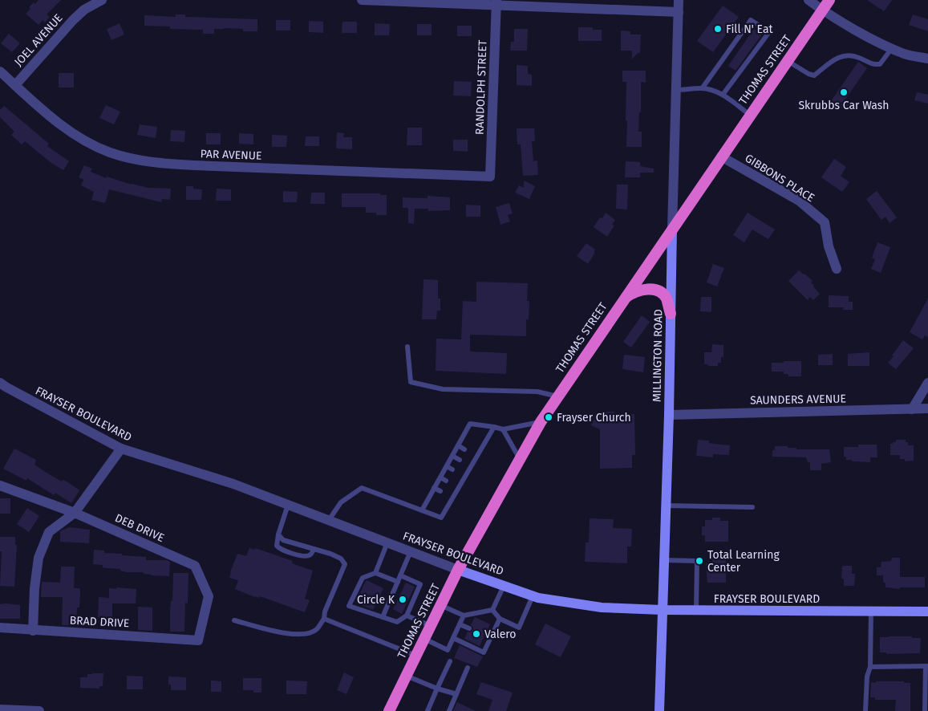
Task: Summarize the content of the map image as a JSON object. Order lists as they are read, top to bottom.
{
  "streets": {
    "highway": ["THOMAS STREET"],
    "main road": ["MILLINGTON ROAD", "FRAYSER BOULEVARD"],
    "street": [
      "JOEL AVENUE",
      "RANDOLPH STREET",
      "PAR AVENUE",
      "GIBBONS PLACE",
      "SAUNDERS AVENUE",
      "DEB DRIVE",
      "BRAD DRIVE"
    ]
  },
  "crossings": [
    ["JOEL AVENUE", "PAR AVENUE"],
    ["THOMAS STREET", "GIBBONS PLACE"],
    ["THOMAS STREET", "MILLINGTON ROAD"],
    ["THOMAS STREET", "FRAYSER BOULEVARD"],
    ["RANDOLPH STREET", "PAR AVENUE"],
    ["MILLINGTON ROAD", "SAUNDERS AVENUE"],
    ["MILLINGTON ROAD", "FRAYSER BOULEVARD"],
    ["DEB DRIVE", "BRAD DRIVE"]
  ],
  "places": [
    "Fill N' Eat",
    "Skrubbs Car Wash",
    "Frayser Church",
    "Total Learning Center",
    "Circle K",
    "Valero"
  ]
}
